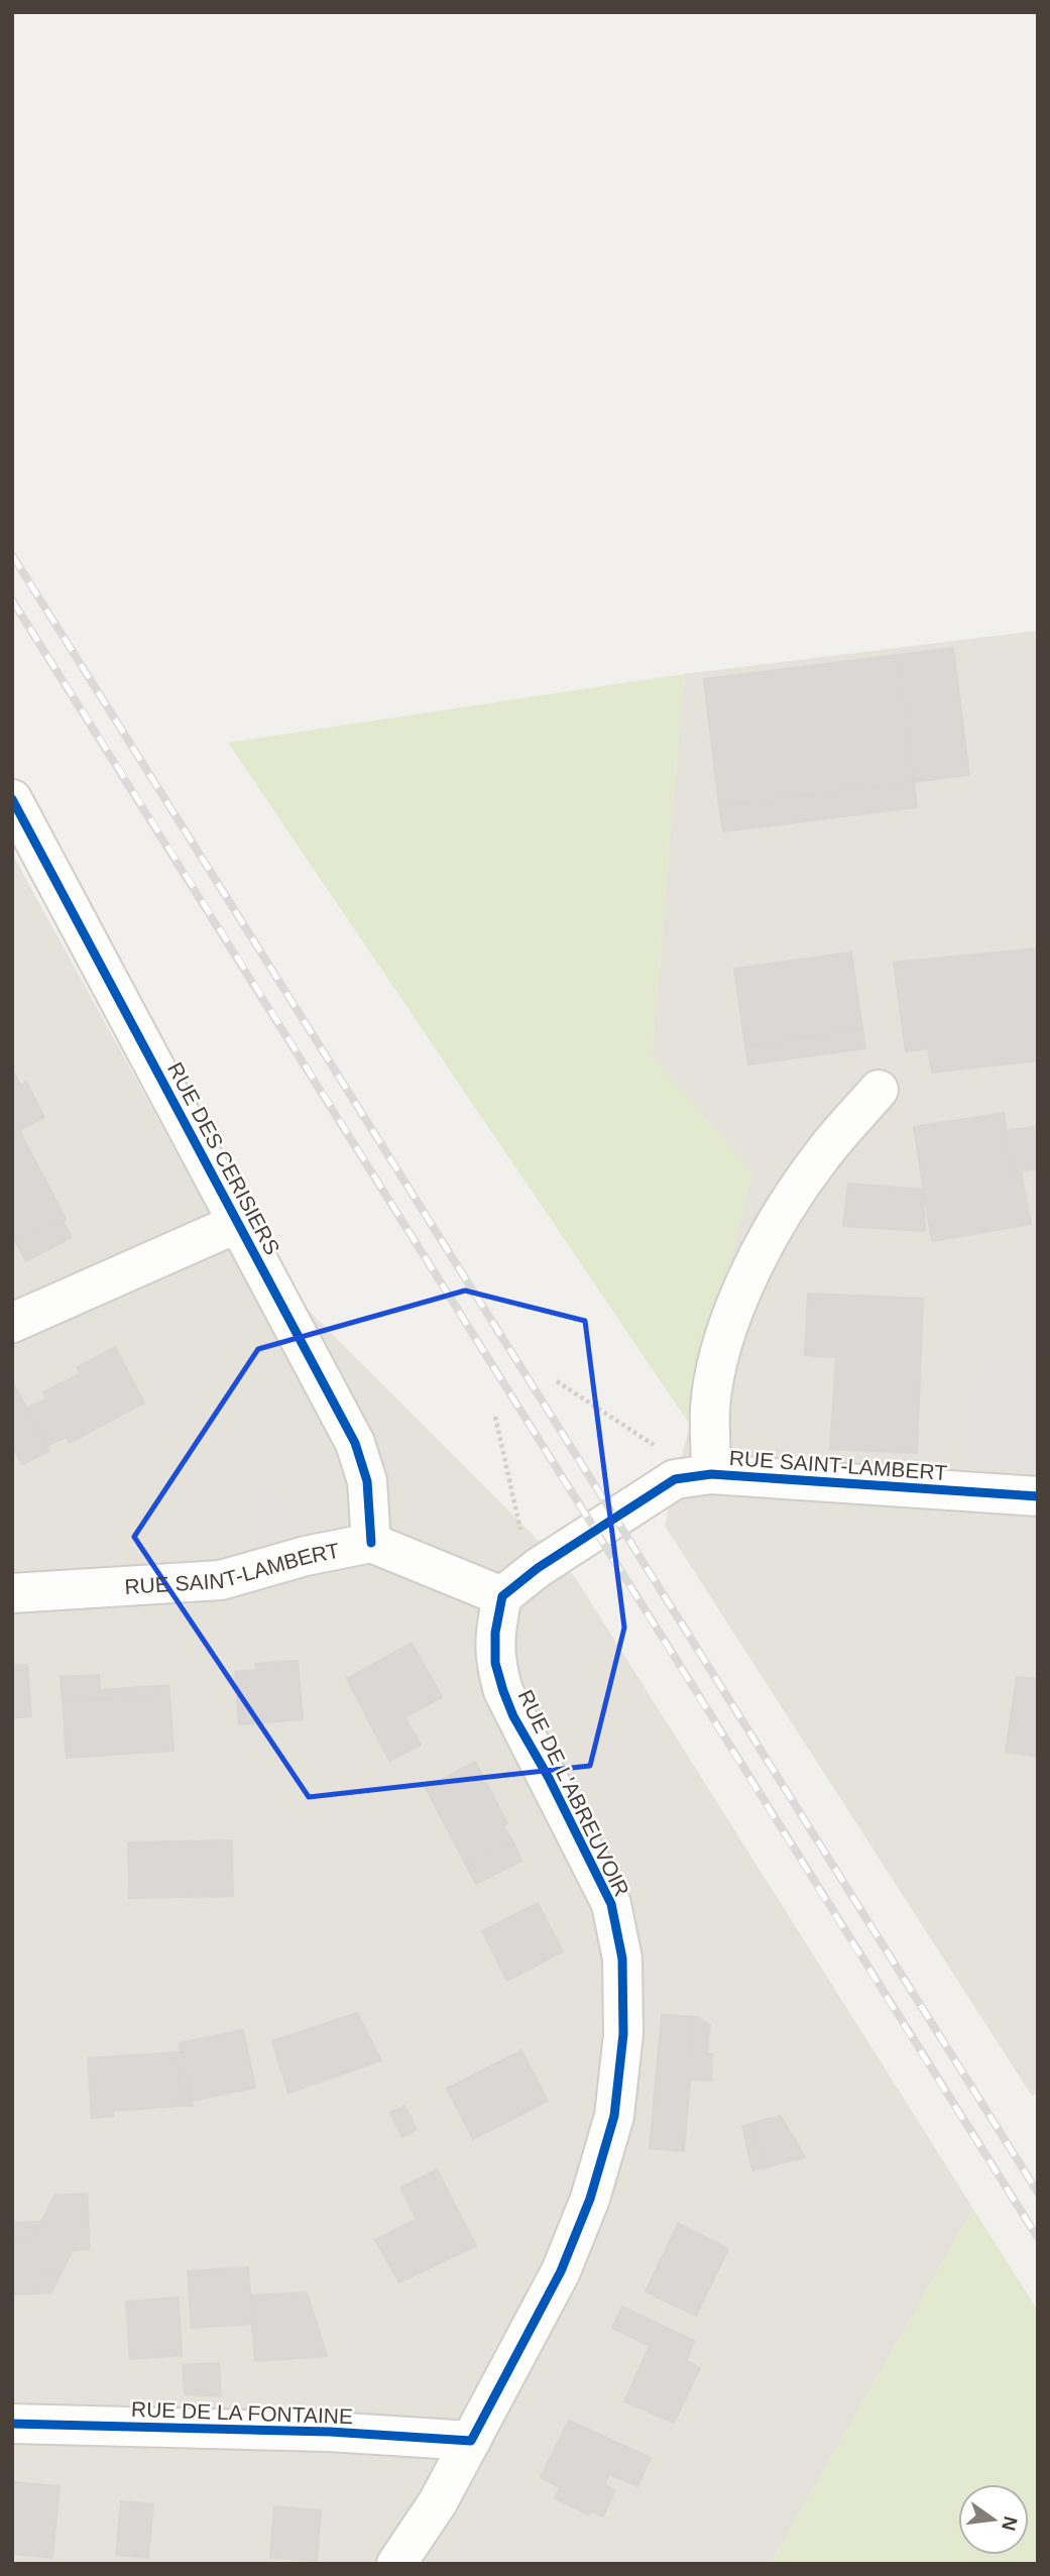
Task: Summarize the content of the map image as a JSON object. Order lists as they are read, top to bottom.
{
  "streets": {
    "street": [
      "RUE DES CERISIERS",
      "RUE SAINT-LAMBERT",
      "RUE DE L'ABREUVOIR",
      "RUE DE LA FONTAINE"
    ]
  },
  "crossings": [
    ["RUE DES CERISIERS", "RUE SAINT-LAMBERT"],
    ["RUE SAINT-LAMBERT", "RUE DE L'ABREUVOIR"],
    ["RUE DE L'ABREUVOIR", "RUE DE LA FONTAINE"]
  ],
  "north": "right"
}
